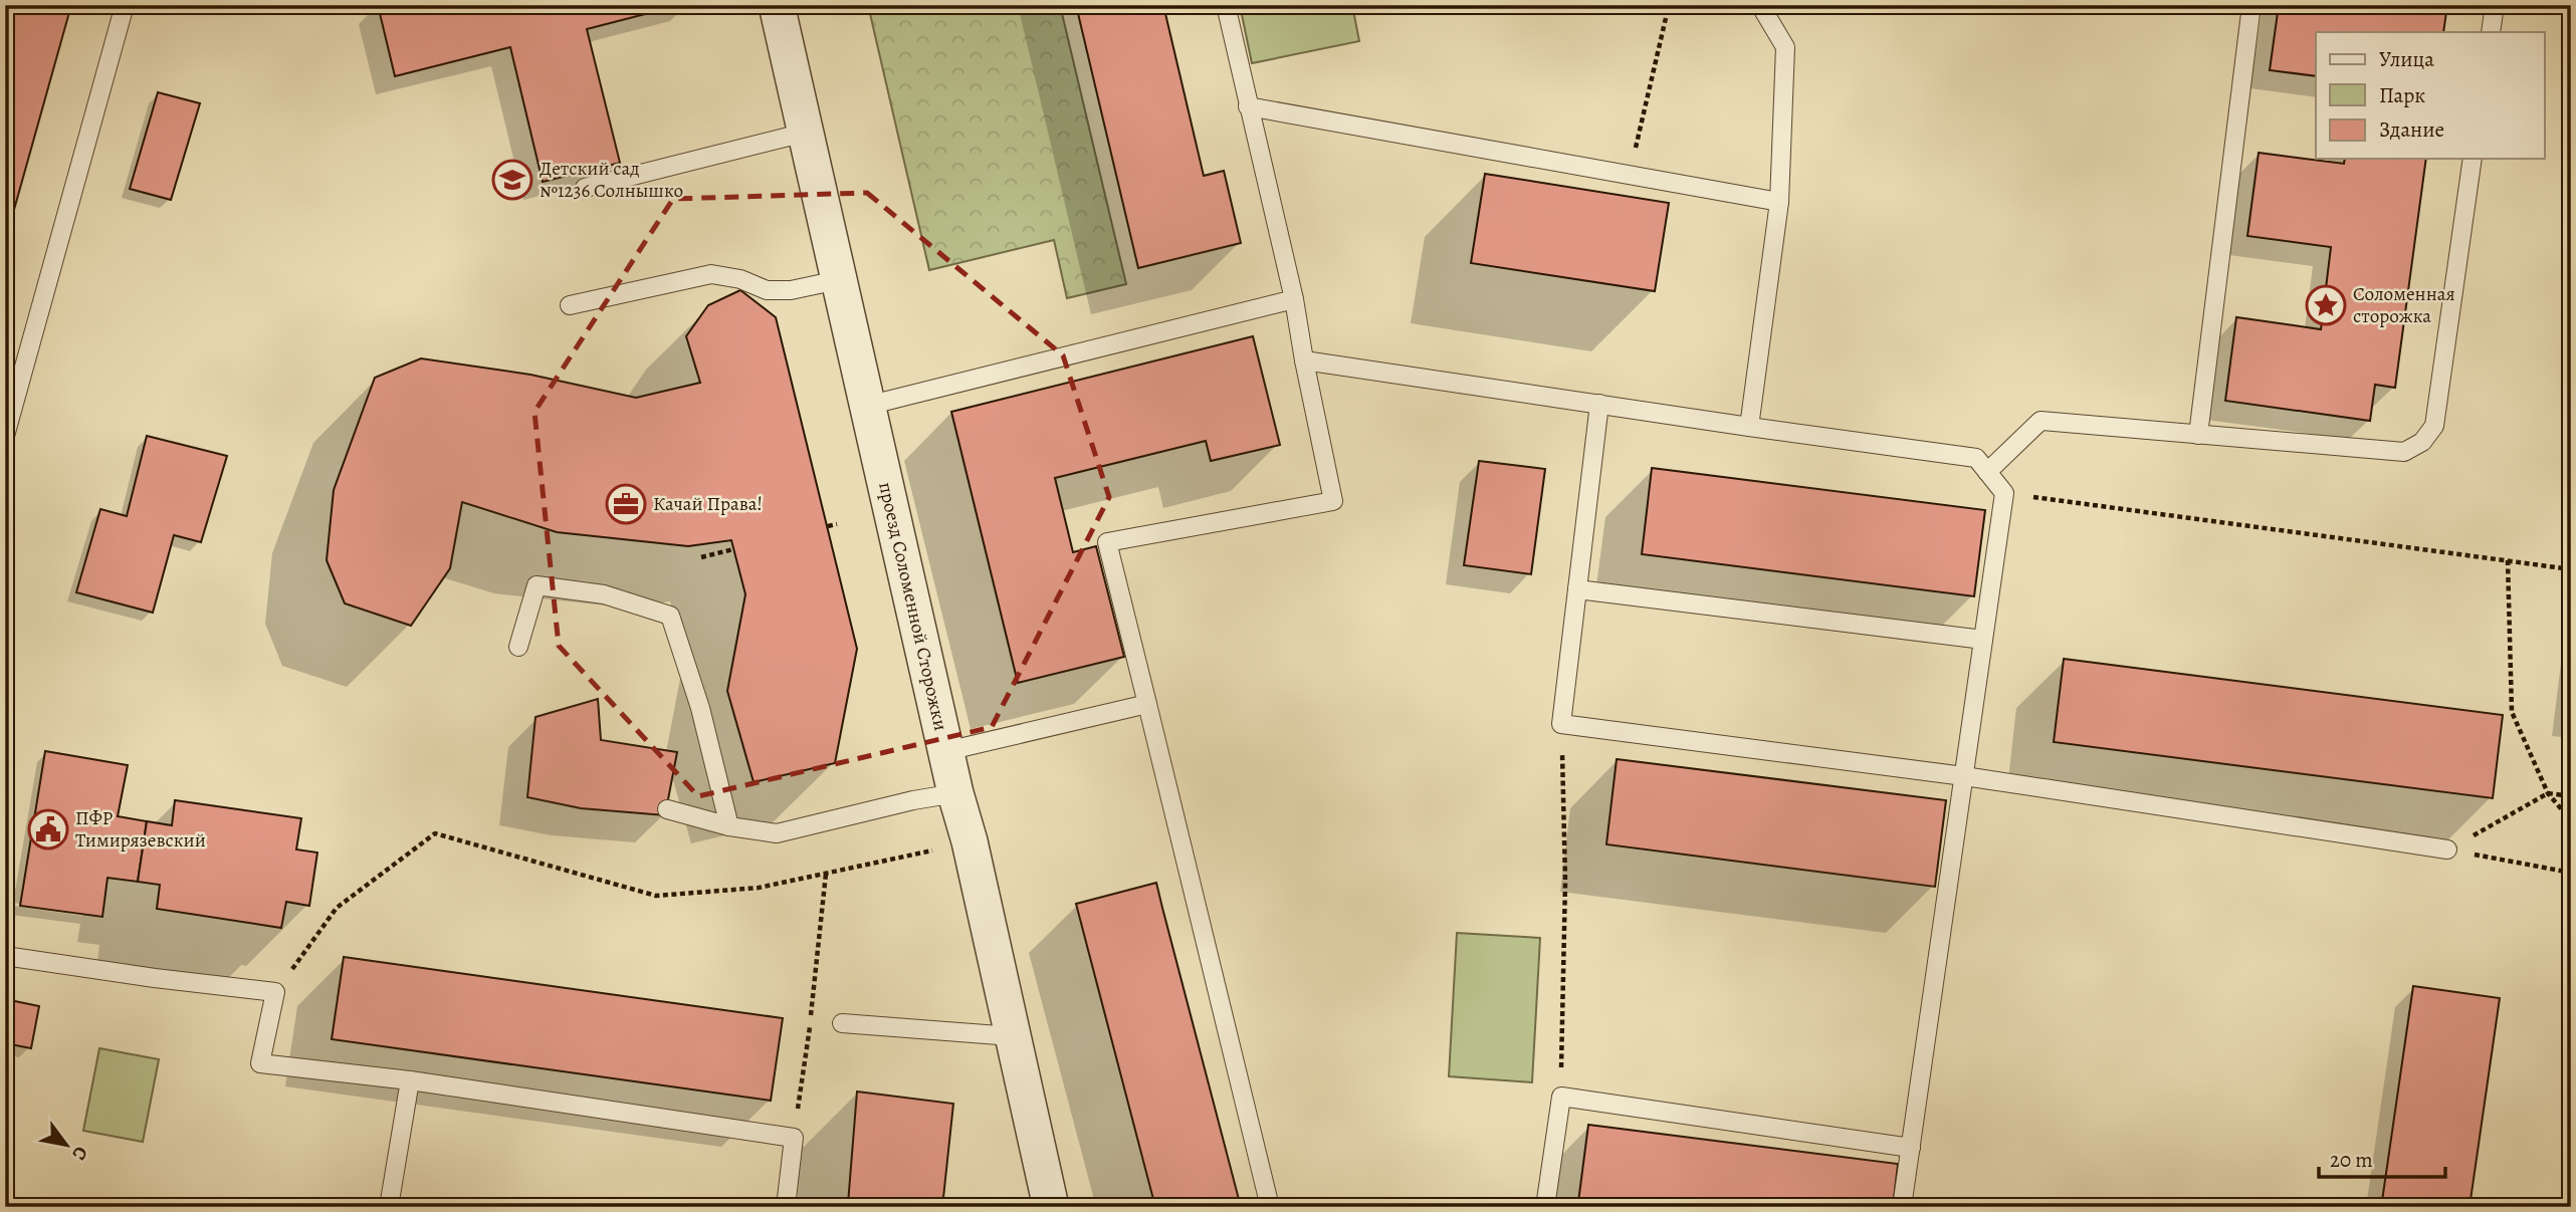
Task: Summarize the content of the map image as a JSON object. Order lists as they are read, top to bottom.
{
  "streets": {
    "street": ["проезд Соломенной Сторожки"]
  },
  "places": {
    "school or university": ["Детский сад №1236 Солнышко"],
    "place": ["Соломенная сторожка"],
    "office": ["Качай Права!"],
    "public building": ["ПФР Тимирязевский"]
  },
  "legend": ["Улица", "Парк", "Здание"],
  "scale_bar": "20 m",
  "north": "bottom right"
}
